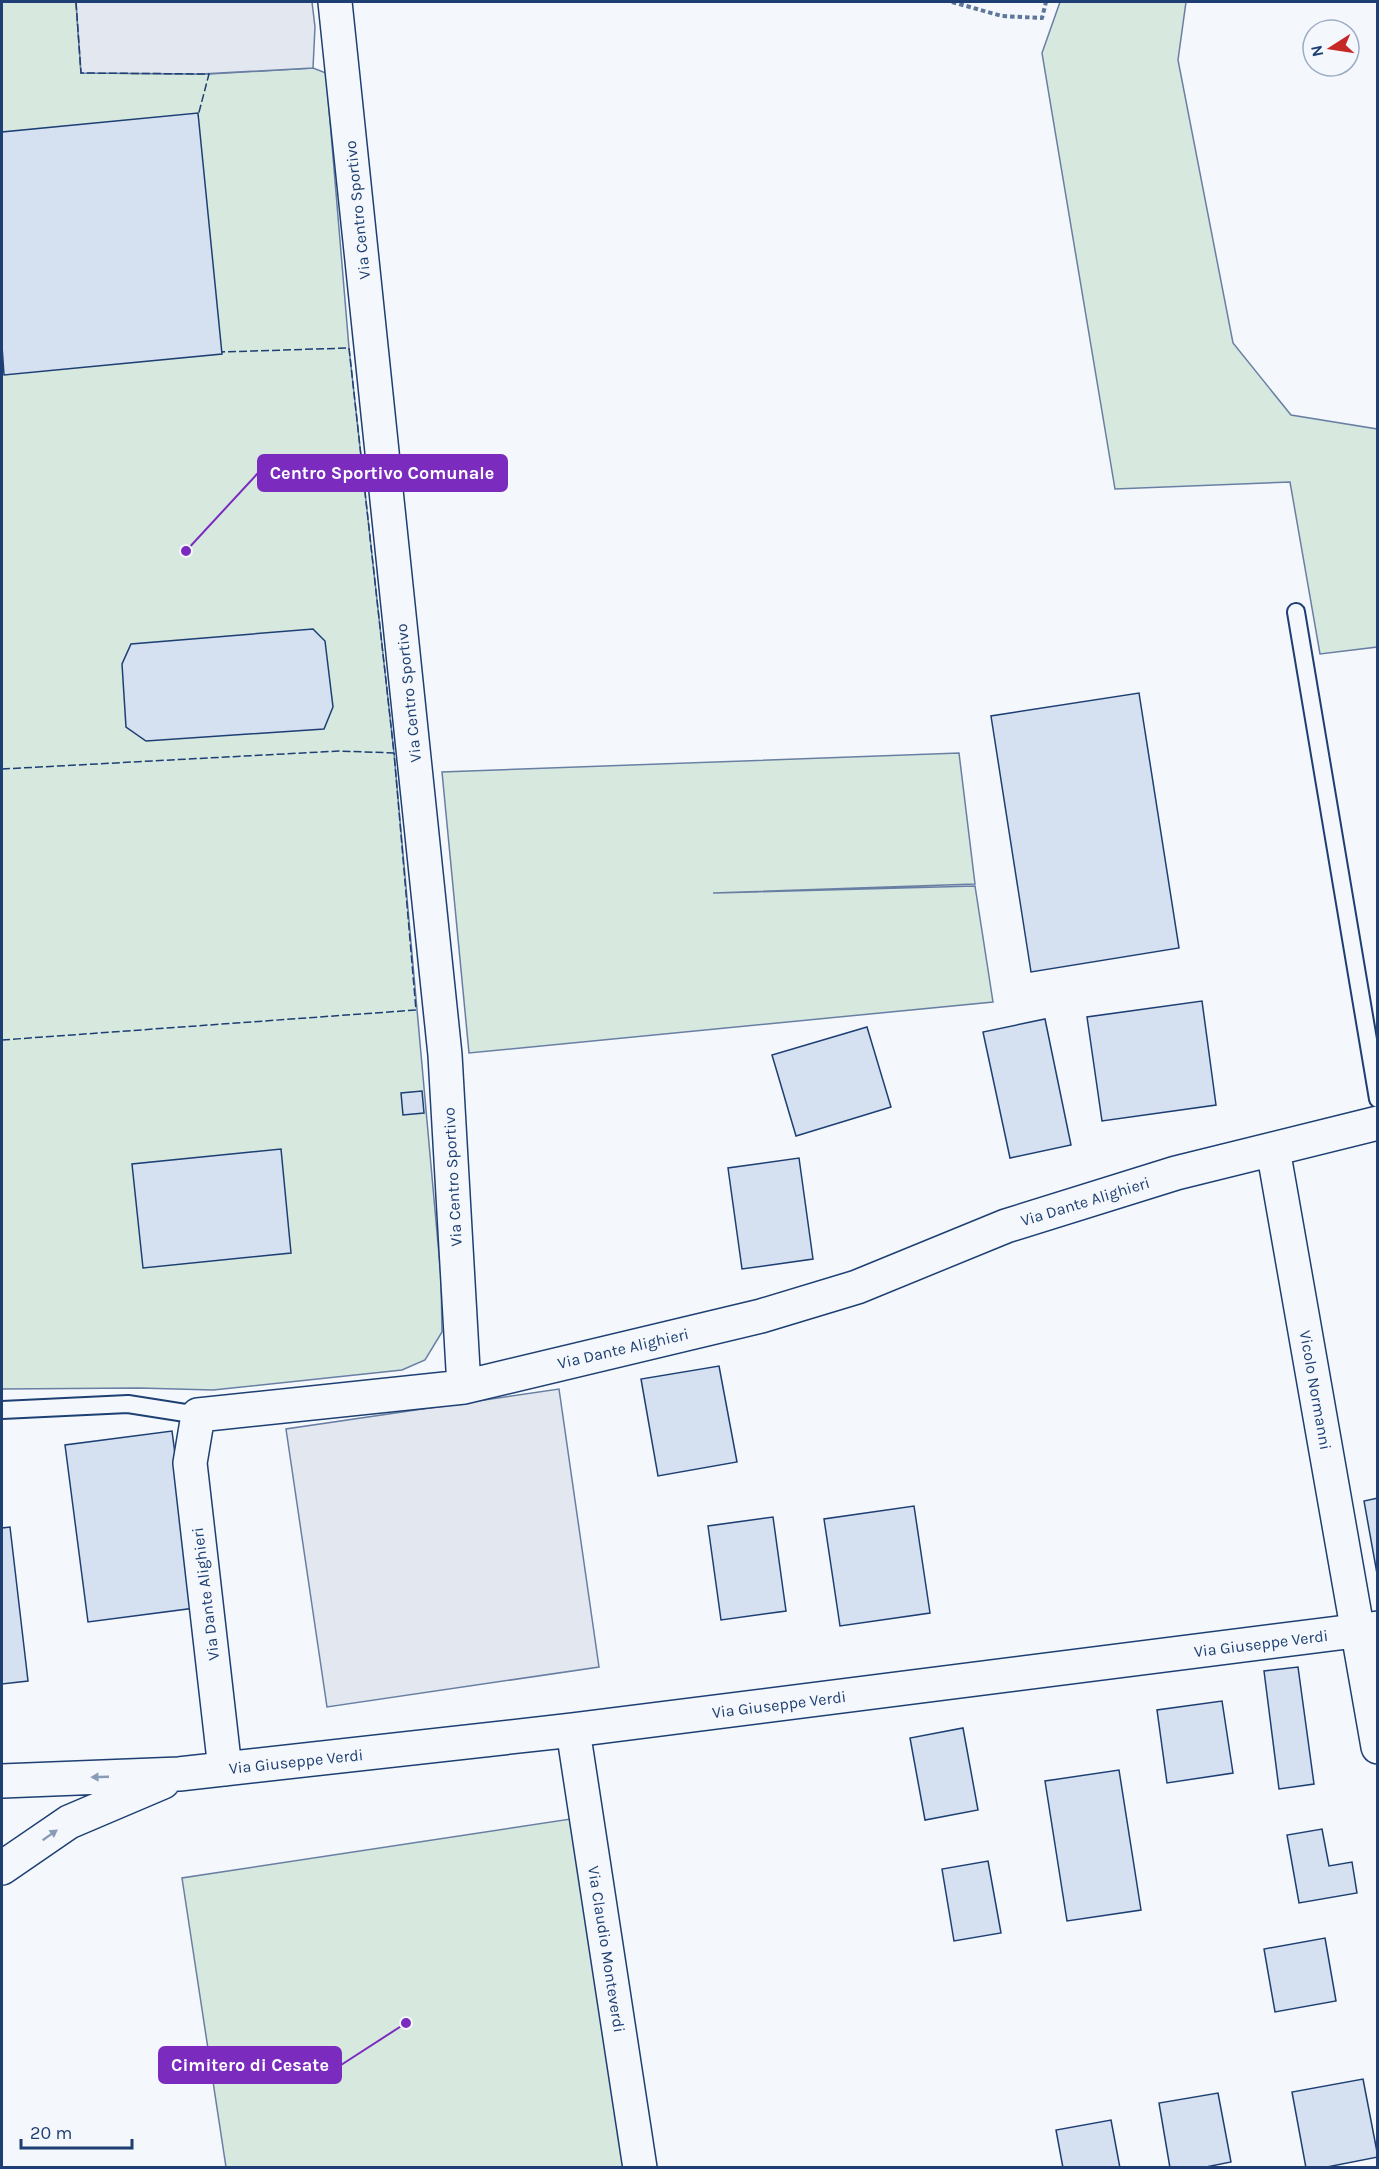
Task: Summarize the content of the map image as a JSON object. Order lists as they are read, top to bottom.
{
  "streets": {
    "street": [
      "Via Centro Sportivo",
      "Via Dante Alighieri",
      "Vicolo Normanni",
      "Via Giuseppe Verdi",
      "Via Claudio Monteverdi"
    ]
  },
  "crossings": [
    ["Via Centro Sportivo", "Via Dante Alighieri"],
    ["Via Dante Alighieri", "Vicolo Normanni"],
    ["Via Dante Alighieri", "Via Giuseppe Verdi"],
    ["Vicolo Normanni", "Via Giuseppe Verdi"],
    ["Via Giuseppe Verdi", "Via Claudio Monteverdi"]
  ],
  "places": ["Centro Sportivo Comunale", "Cimitero di Cesate"],
  "scale_bar": "20 m",
  "north": "left"
}
